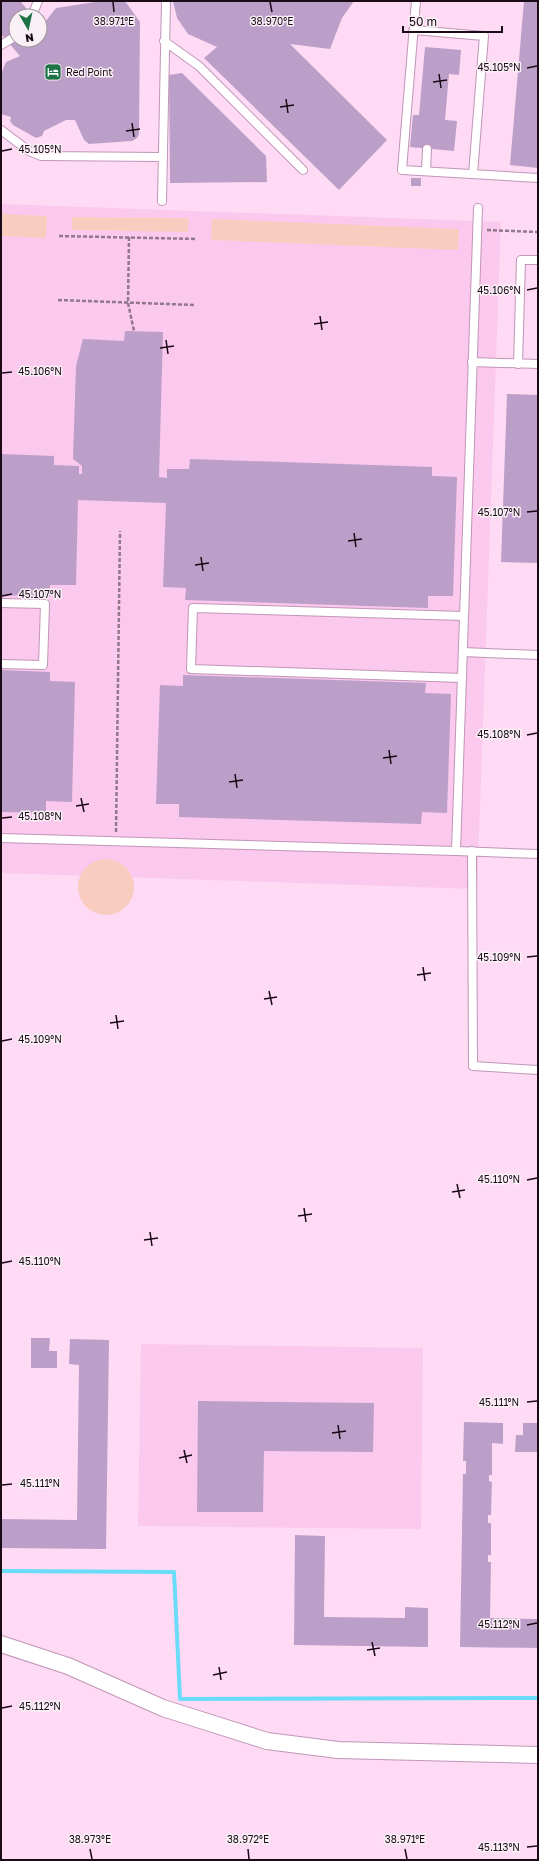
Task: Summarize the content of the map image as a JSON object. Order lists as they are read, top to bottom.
{
  "places": {
    "hotel": ["Red Point"]
  },
  "scale_bar": "50 m",
  "north": "bottom",
  "coordinates": [
    "38.971°E",
    "38.970°E",
    "45.105°N",
    "45.106°N",
    "45.107°N",
    "45.108°N",
    "45.109°N",
    "45.110°N",
    "45.111°N",
    "45.112°N",
    "38.973°E",
    "38.972°E",
    "45.113°N"
  ]
}
